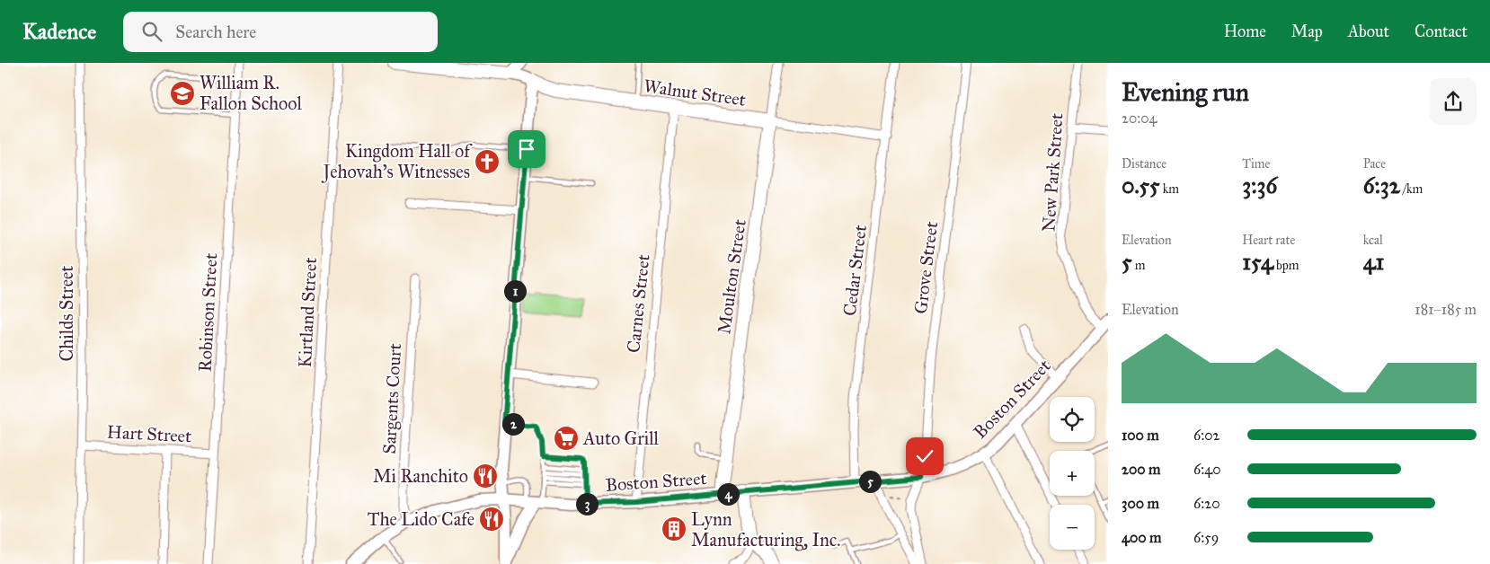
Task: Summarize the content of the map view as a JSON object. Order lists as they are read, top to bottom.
{
  "streets": {
    "main road": ["Walnut Street", "Moulton Street", "Boston Street"],
    "street": [
      "New Park Street",
      "Grove Street",
      "Cedar Street",
      "Carnes Street",
      "Robinson Street",
      "Kirtland Street",
      "Childs Street",
      "Sargents Court",
      "Hart Street"
    ]
  },
  "crossings": [
    ["Walnut Street", "Cedar Street"],
    ["Walnut Street", "Moulton Street"],
    ["Walnut Street", "Carnes Street"],
    ["New Park Street", "Boston Street"],
    ["Grove Street", "Boston Street"],
    ["Cedar Street", "Boston Street"],
    ["Moulton Street", "Boston Street"],
    ["Carnes Street", "Boston Street"],
    ["Robinson Street", "Hart Street"],
    ["Childs Street", "Hart Street"],
    ["Sargents Court", "Boston Street"]
  ],
  "places": {
    "school or university": ["William R. Fallon School"],
    "church": ["Kingdom Hall of Jehovah's Witnesses"],
    "supermarket": ["Auto Grill"],
    "restaurant": ["Mi Ranchito", "The Lido Cafe"],
    "building": ["Lynn Manufacturing, Inc."]
  },
  "page": {
    "header": "Kadence",
    "search": "Search here",
    "nav": [
      "Home",
      "Map",
      "About",
      "Contact"
    ],
    "heading": ["Evening run", "20:04"],
    "stats": [
      ["Distance", "0.55 km"],
      ["Time", "3:36"],
      ["Pace", "6:32 /km"],
      ["Elevation", "5 m"],
      ["Heart rate", "154 bpm"],
      ["kcal", "41"]
    ],
    "pins": [
      "1",
      "2",
      "5",
      "4",
      "3"
    ],
    "chart": ["Elevation", "181–185 m"],
    "map_buttons": ["+", "−"],
    "list": [
      {
        "name": "100 m",
        "note": "6:02"
      },
      {
        "name": "200 m",
        "note": "6:40"
      },
      {
        "name": "300 m",
        "note": "6:20"
      },
      {
        "name": "400 m",
        "note": "6:59"
      }
    ]
  }
}
